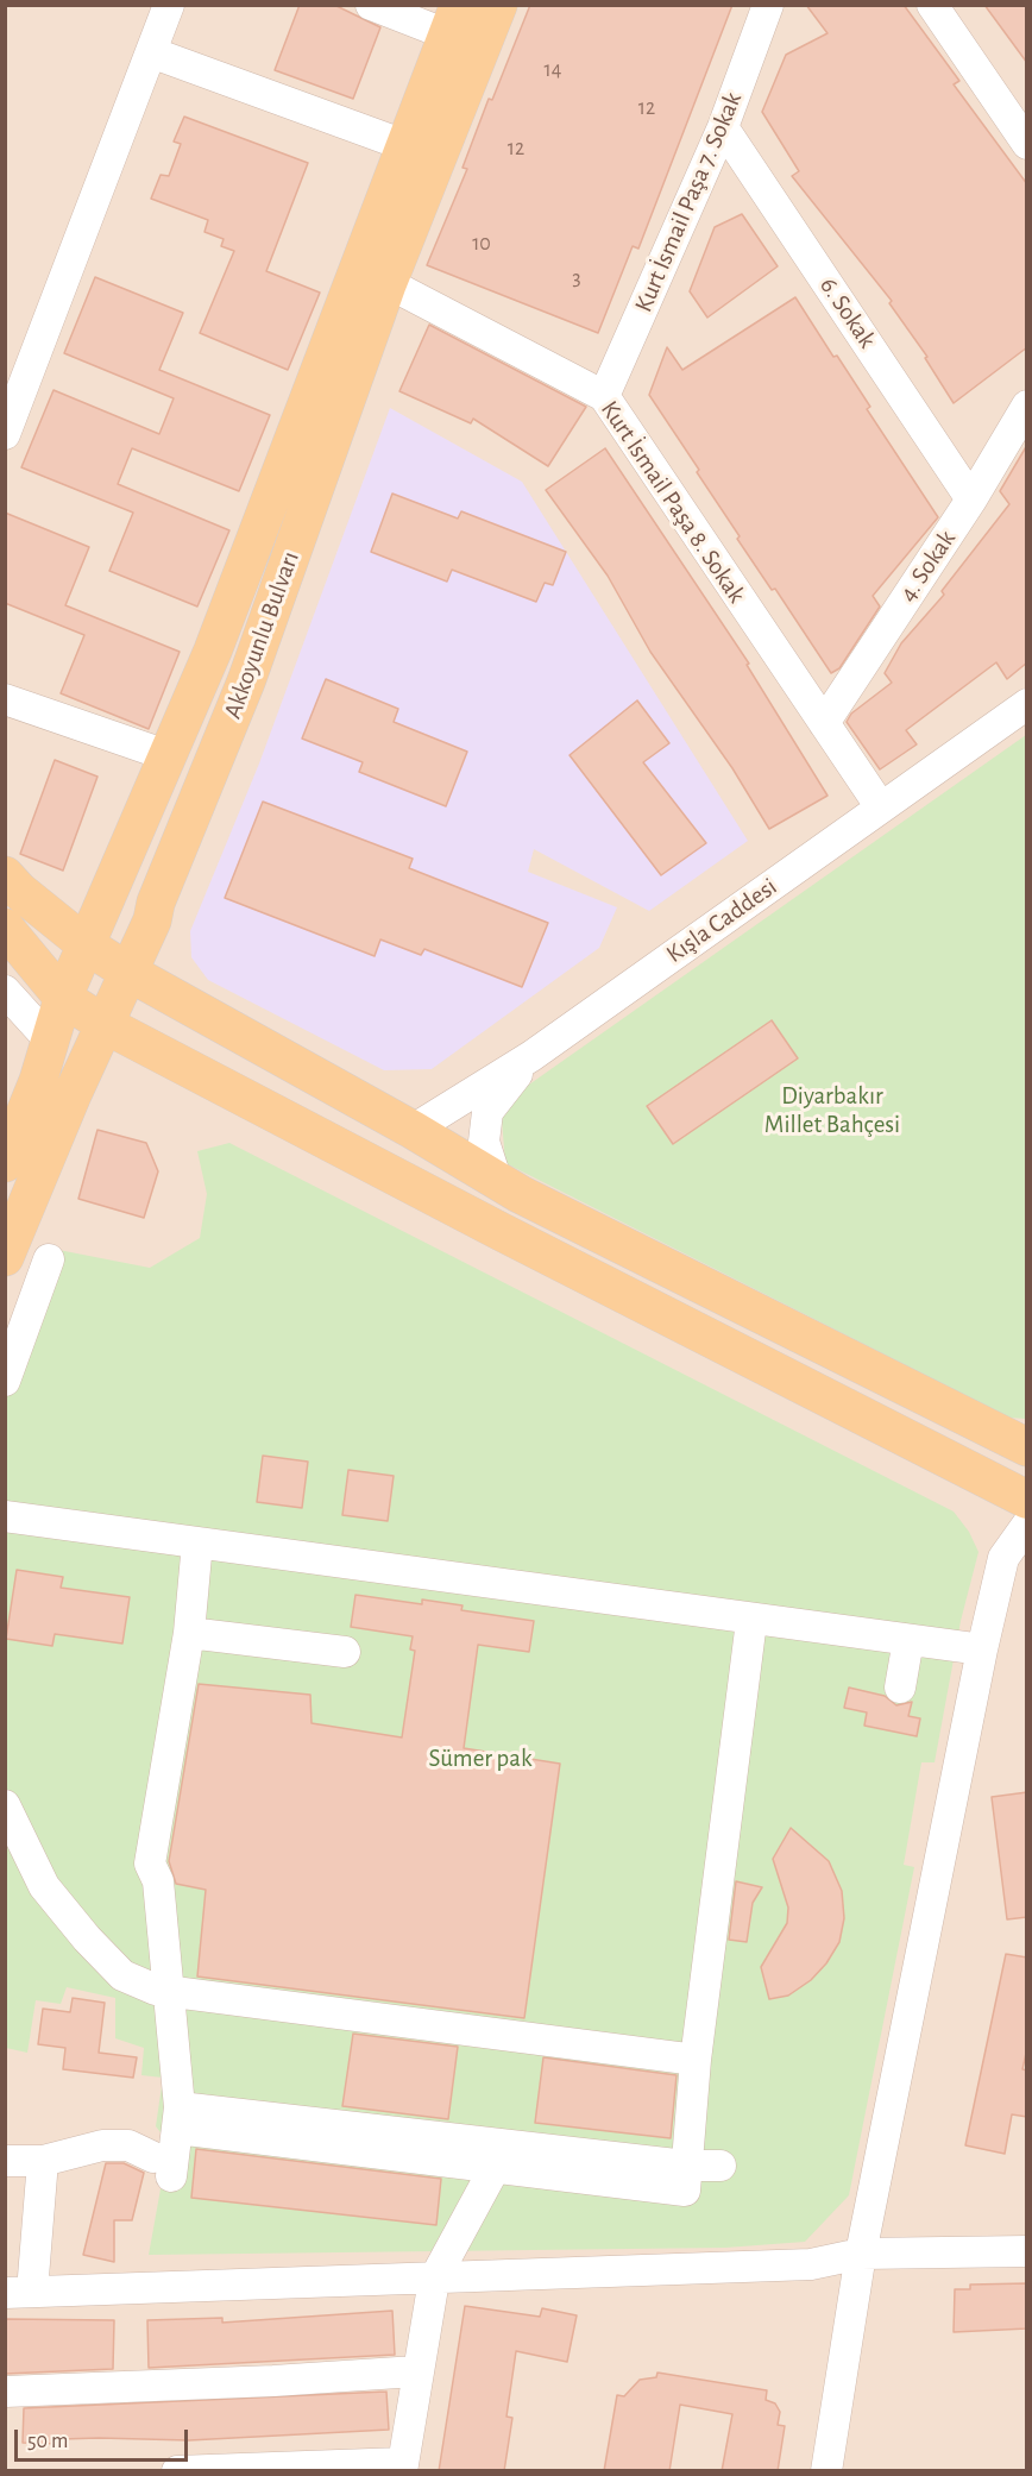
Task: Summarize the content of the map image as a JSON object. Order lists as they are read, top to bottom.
{
  "streets": {
    "main road": ["Akkoyunlu Bulvarı"],
    "street": [
      "Kurt İsmail Paşa 7. Sokak",
      "6. Sokak",
      "Kurt İsmail Paşa 8. Sokak",
      "4. Sokak",
      "Kışla Caddesi"
    ]
  },
  "crossings": [
    ["Kurt İsmail Paşa 7. Sokak", "6. Sokak"],
    ["Kurt İsmail Paşa 7. Sokak", "Kurt İsmail Paşa 8. Sokak"],
    ["6. Sokak", "4. Sokak"],
    ["Kurt İsmail Paşa 8. Sokak", "4. Sokak"],
    ["Kurt İsmail Paşa 8. Sokak", "Akkoyunlu Bulvarı"],
    ["Kurt İsmail Paşa 8. Sokak", "Kışla Caddesi"]
  ],
  "parks": ["Diyarbakır Millet Bahçesi", "Sümer pak"],
  "house_numbers": [
    "14",
    "12",
    "12",
    "10",
    "3"
  ],
  "scale_bar": "50 m"
}
